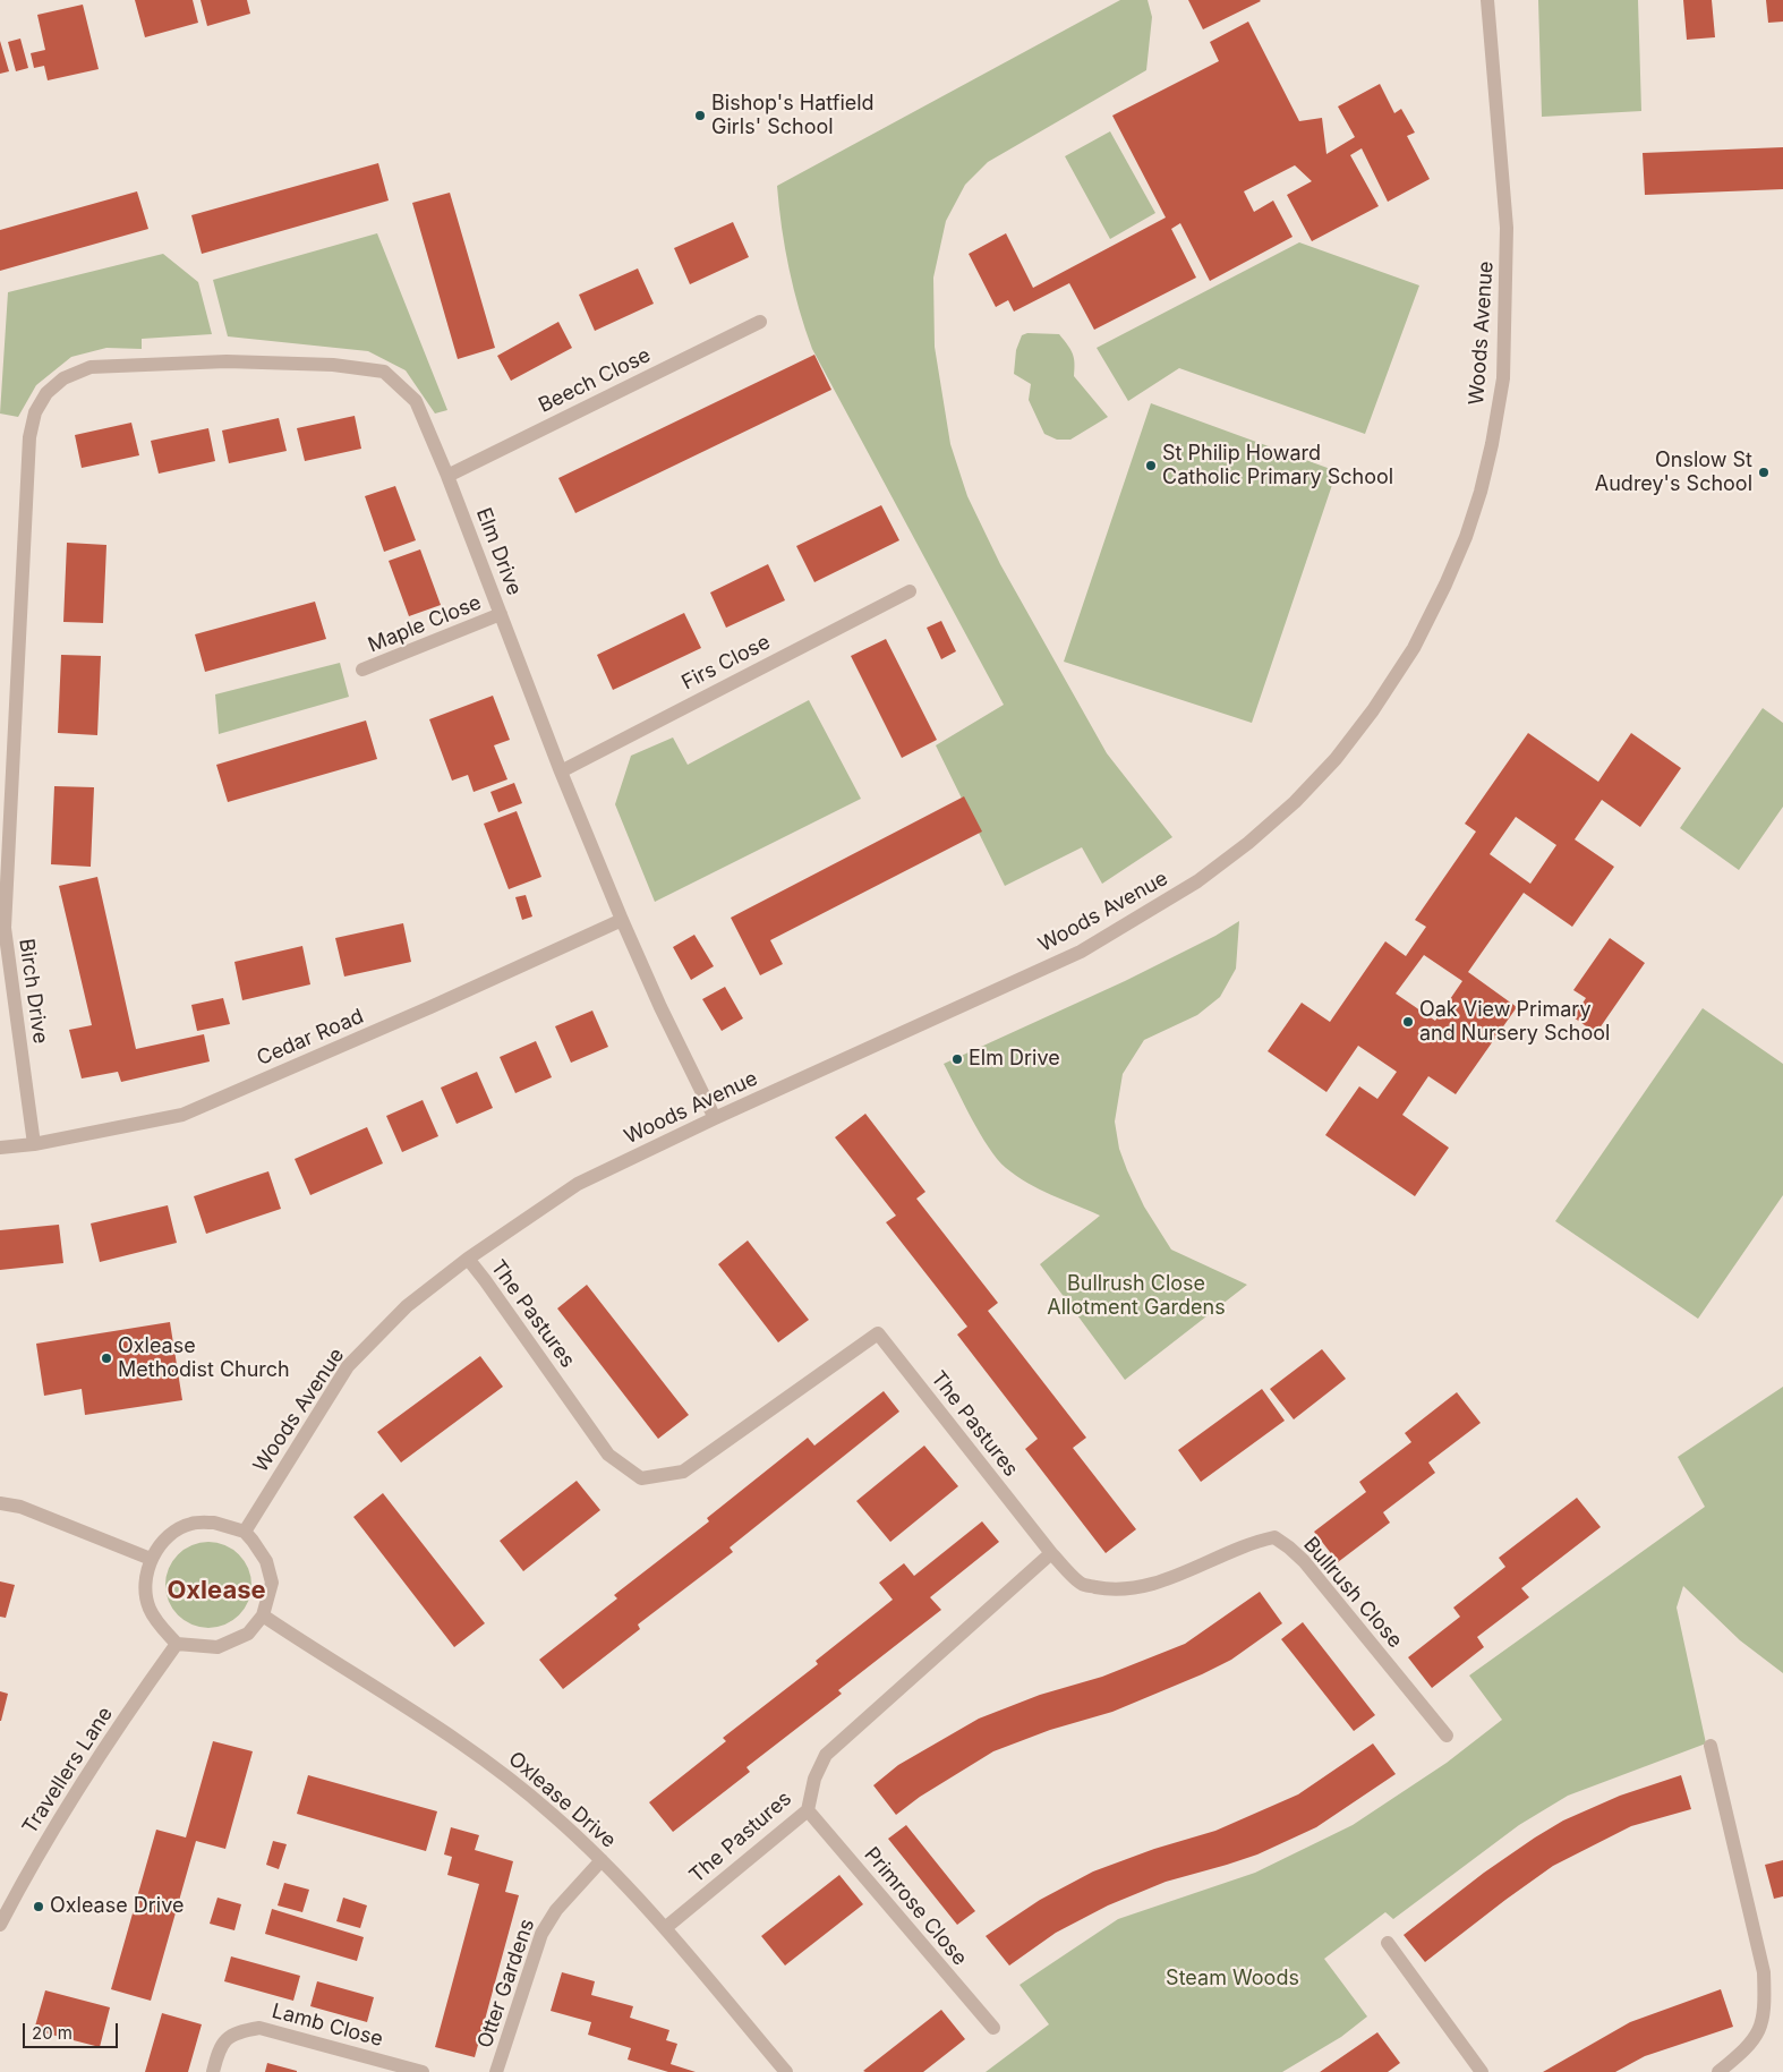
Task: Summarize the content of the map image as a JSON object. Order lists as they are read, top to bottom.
{
  "streets": {
    "street": [
      "Woods Avenue",
      "Beech Close",
      "Elm Drive",
      "Maple Close",
      "Firs Close",
      "Birch Drive",
      "Cedar Road",
      "The Pastures",
      "Bullrush Close",
      "Travellers Lane",
      "Oxlease Drive",
      "Primrose Close",
      "Otter Gardens",
      "Lamb Close"
    ]
  },
  "crossings": [
    ["Woods Avenue", "Elm Drive"],
    ["Woods Avenue", "The Pastures"],
    ["Woods Avenue", "Travellers Lane"],
    ["Woods Avenue", "Oxlease Drive"],
    ["Beech Close", "Elm Drive"],
    ["Elm Drive", "Maple Close"],
    ["Elm Drive", "Firs Close"],
    ["Elm Drive", "Birch Drive"],
    ["Elm Drive", "Cedar Road"],
    ["Birch Drive", "Cedar Road"],
    ["The Pastures", "Bullrush Close"],
    ["The Pastures", "Oxlease Drive"],
    ["The Pastures", "Primrose Close"],
    ["Travellers Lane", "Oxlease Drive"],
    ["Oxlease Drive", "Otter Gardens"]
  ],
  "districts": ["Oxlease"],
  "parks": ["Bullrush Close Allotment Gardens", "Steam Woods"],
  "places": [
    "Bishop's Hatfield Girls' School",
    "St Philip Howard Catholic Primary School",
    "Onslow St Audrey's School",
    "Oak View Primary and Nursery School",
    "Elm Drive",
    "Oxlease Methodist Church",
    "Oxlease Drive"
  ],
  "scale_bar": "20 m"
}
